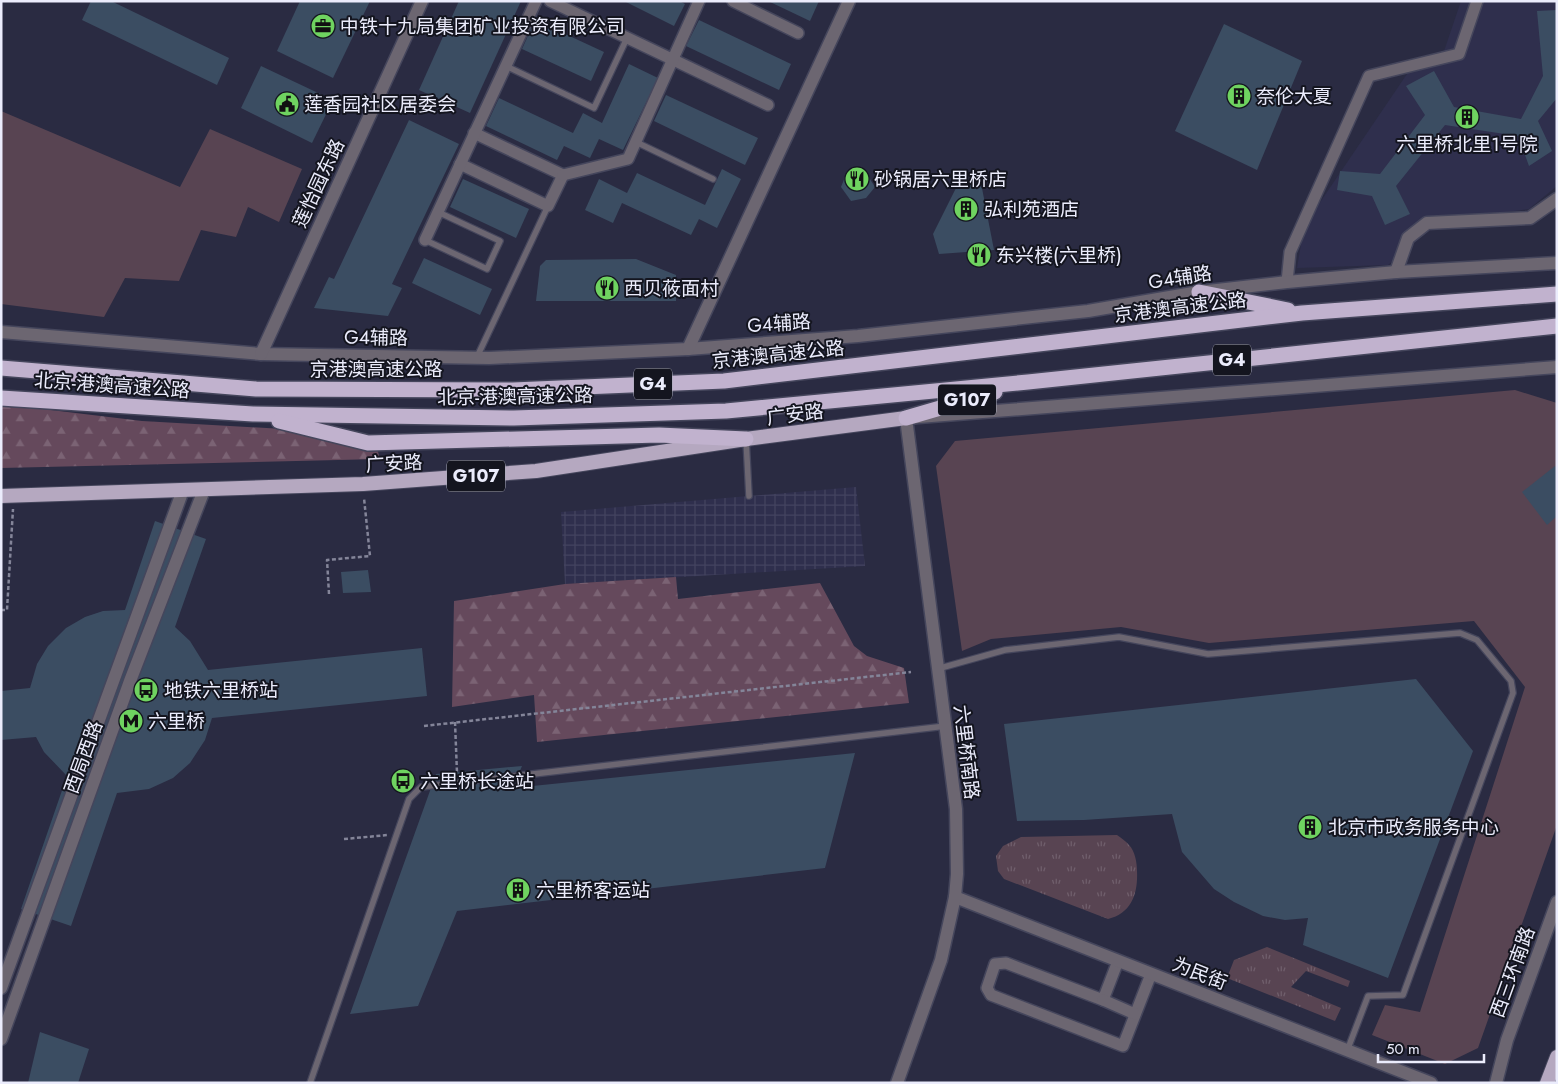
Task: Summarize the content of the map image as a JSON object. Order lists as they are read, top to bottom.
{
  "streets": {
    "highway": [
      "京港澳高速公路",
      "G4",
      "北京-港澳高速公路",
      "G107",
      "广安路"
    ],
    "street": [
      "莲怡园东路",
      "G4辅路",
      "六里桥南路",
      "西局西路",
      "西三环南路",
      "为民街"
    ]
  },
  "crossings": [
    ["莲怡园东路", "G4辅路"],
    ["G4", "北京-港澳高速公路"],
    ["G4", "G107"],
    ["北京-港澳高速公路", "G107"],
    ["G107", "广安路"],
    ["G107", "六里桥南路"],
    ["广安路", "六里桥南路"],
    ["广安路", "西局西路"],
    ["六里桥南路", "为民街"]
  ],
  "places": {
    "office": ["中铁十九局集团矿业投资有限公司"],
    "building": [
      "奈伦大夏",
      "六里桥北里1号院",
      "弘利苑酒店",
      "北京市政务服务中心",
      "六里桥客运站"
    ],
    "public building": ["莲香园社区居委会"],
    "restaurant": ["砂锅居六里桥店", "东兴楼(六里桥)", "西贝莜面村"],
    "bus stop": ["地铁六里桥站", "六里桥长途站"],
    "metro station": ["六里桥"]
  },
  "scale_bar": "50 m"
}
